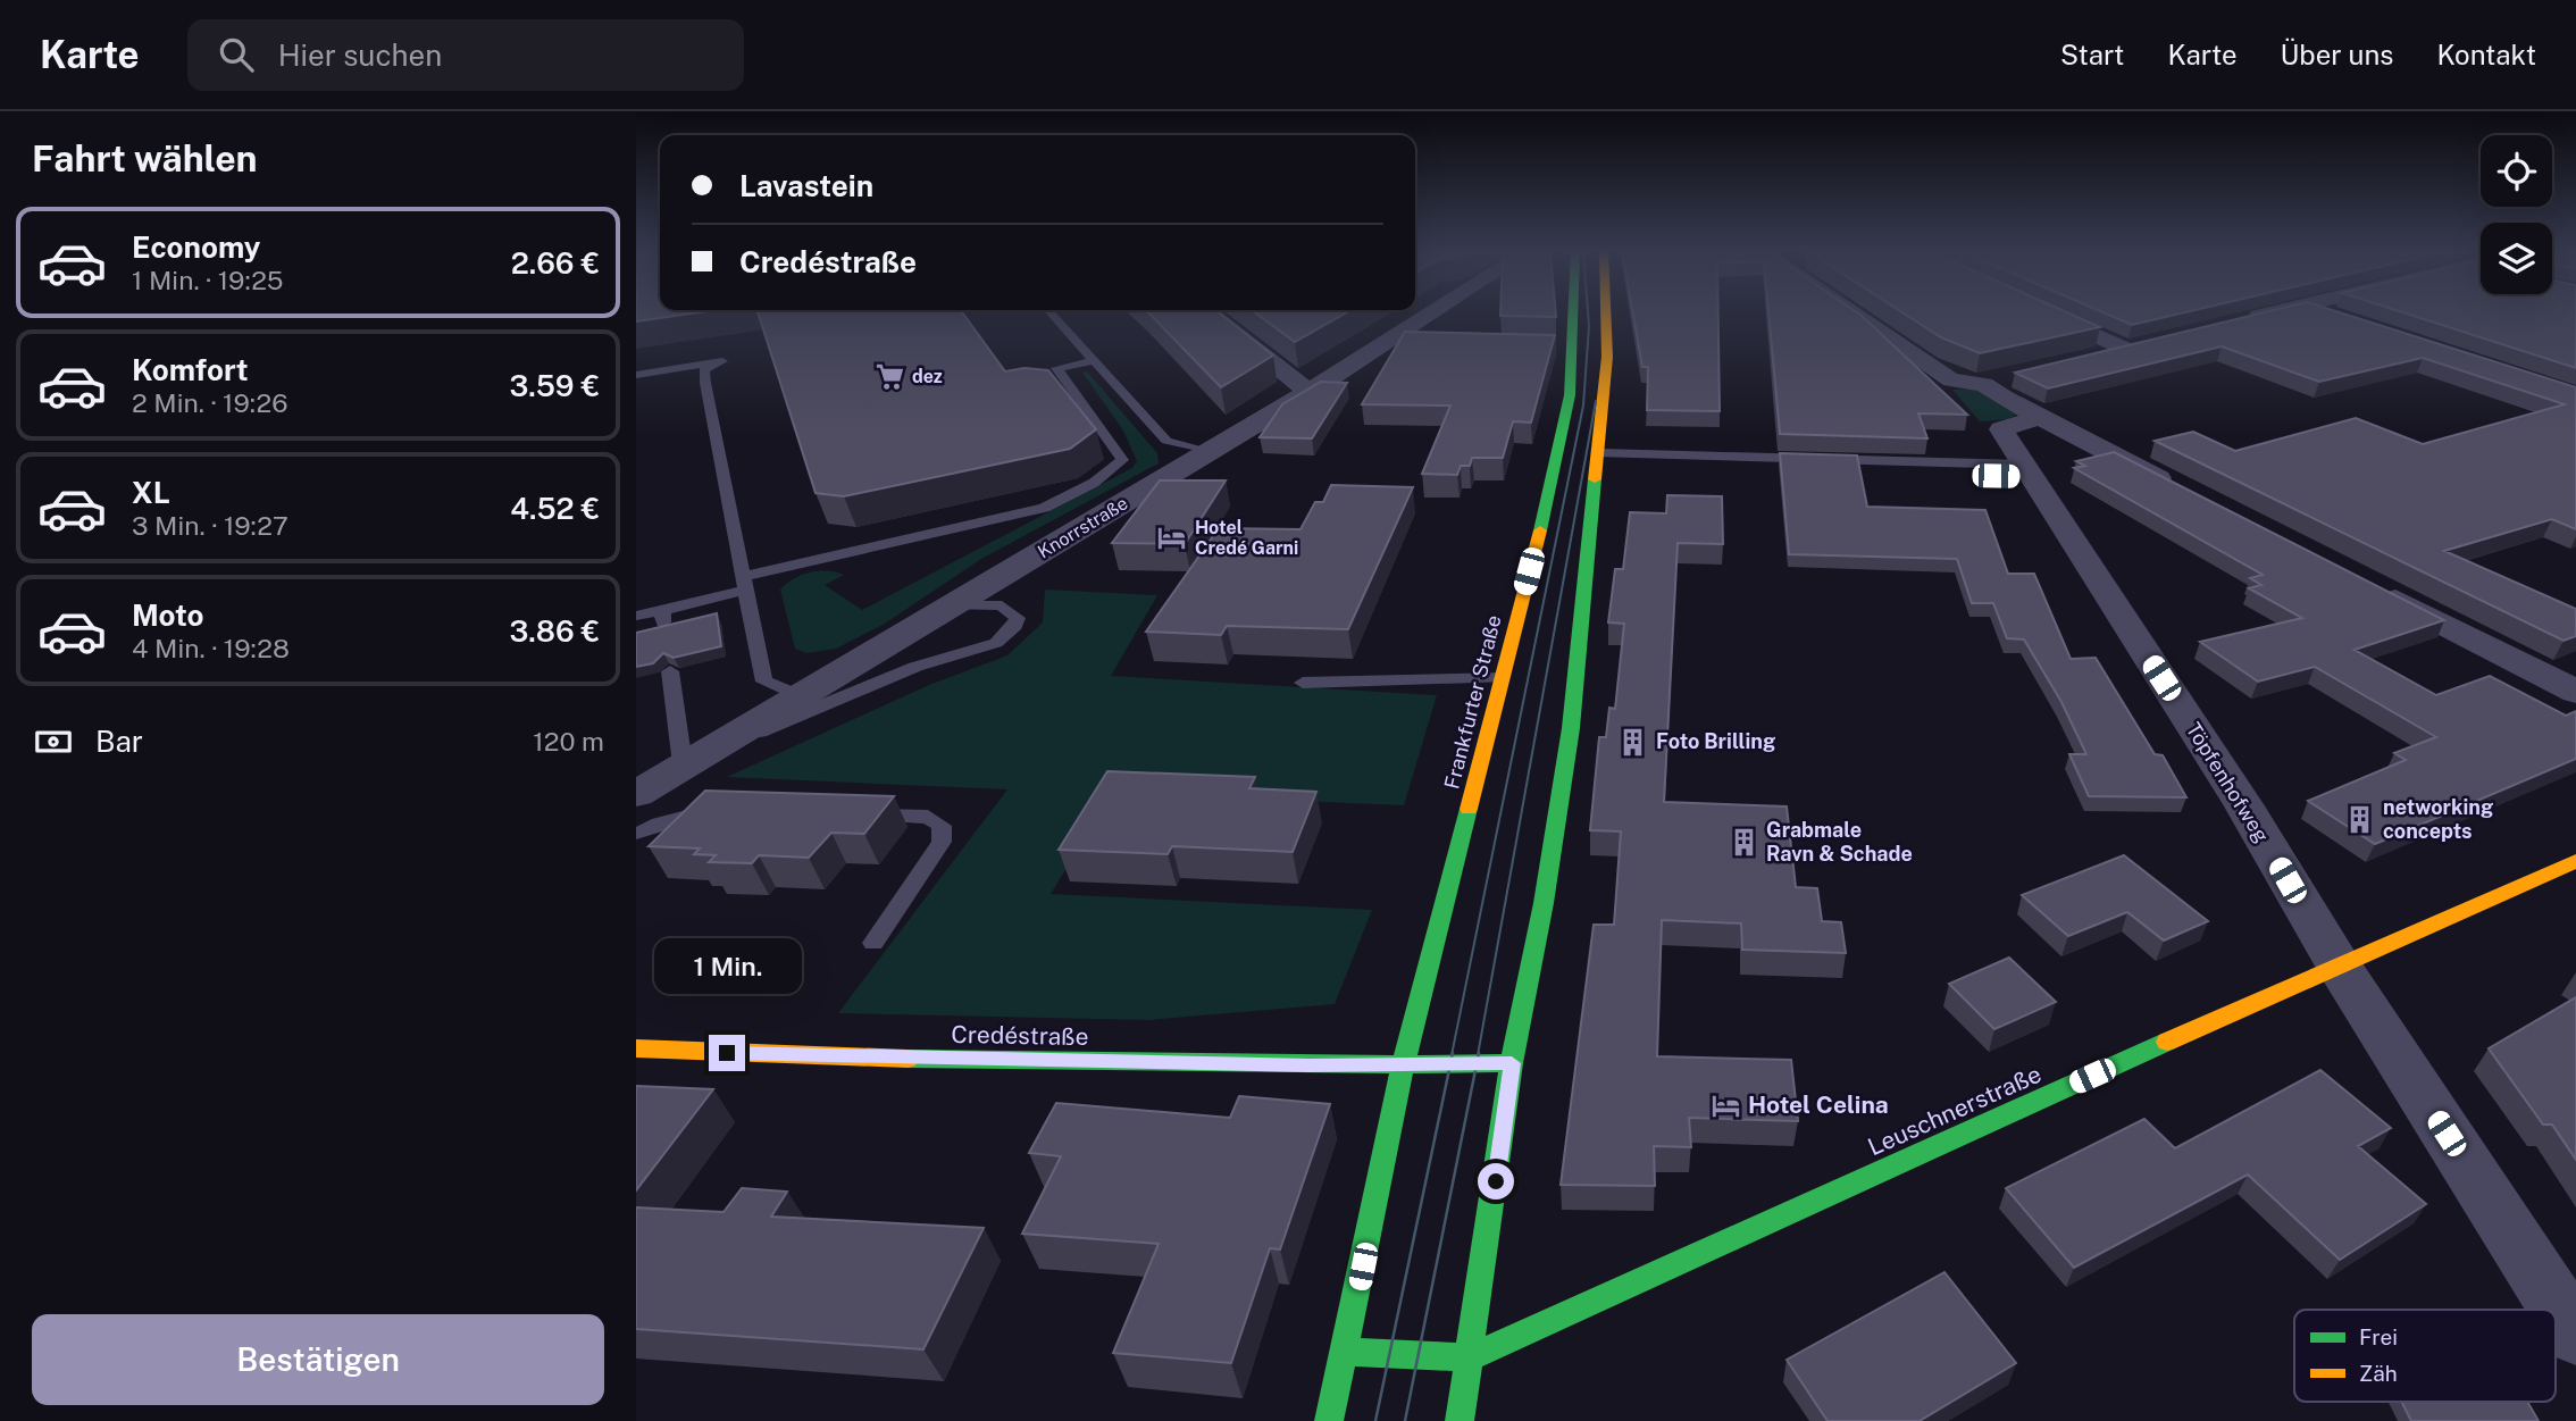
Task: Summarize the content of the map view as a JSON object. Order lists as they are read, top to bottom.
{
  "streets": {
    "main road": ["Frankfurter Straße", "Credéstraße", "Leuschnerstraße"],
    "street": ["Knorrstraße", "Töpfenhofweg"]
  },
  "crossings": [
    ["Frankfurter Straße", "Credéstraße"],
    ["Frankfurter Straße", "Leuschnerstraße"],
    ["Töpfenhofweg", "Leuschnerstraße"]
  ],
  "places": {
    "supermarket": ["dez"],
    "hotel": ["Hotel Credé Garni", "Hotel Celina"],
    "building": ["Foto Brilling", "networking concepts", "Grabmale Ravn & Schade"]
  },
  "legend": ["Frei", "Zäh"],
  "page": {
    "header": "Karte",
    "search": "Hier suchen",
    "nav": [
      "Start",
      "Karte",
      "Über uns",
      "Kontakt"
    ],
    "heading": "Fahrt wählen",
    "banner": ["Lavastein", "Credéstraße"],
    "list": [
      {
        "name": "Economy",
        "note": "1 Min. · 19:25",
        "value": "2.66 €"
      },
      {
        "name": "Komfort",
        "note": "2 Min. · 19:26",
        "value": "3.59 €"
      },
      {
        "name": "XL",
        "note": "3 Min. · 19:27",
        "value": "4.52 €"
      },
      {
        "name": "Moto",
        "note": "4 Min. · 19:28",
        "value": "3.86 €"
      }
    ],
    "pay": ["Bar", "120 m"],
    "bubble": "1 Min.",
    "buttons": "Bestätigen"
  }
}
